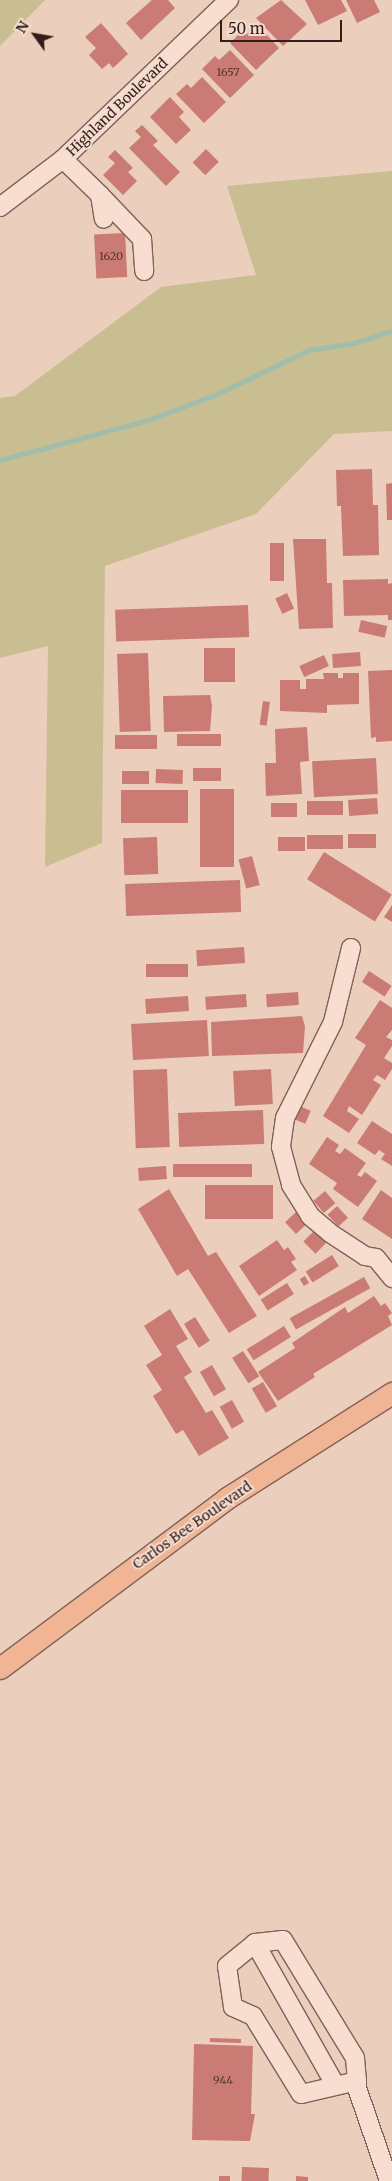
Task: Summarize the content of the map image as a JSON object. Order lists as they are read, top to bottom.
{
  "streets": {
    "main road": ["Carlos Bee Boulevard"],
    "street": ["Highland Boulevard"]
  },
  "house_numbers": ["1657", "1620", "944"],
  "scale_bar": "50 m",
  "north": "top left"
}
